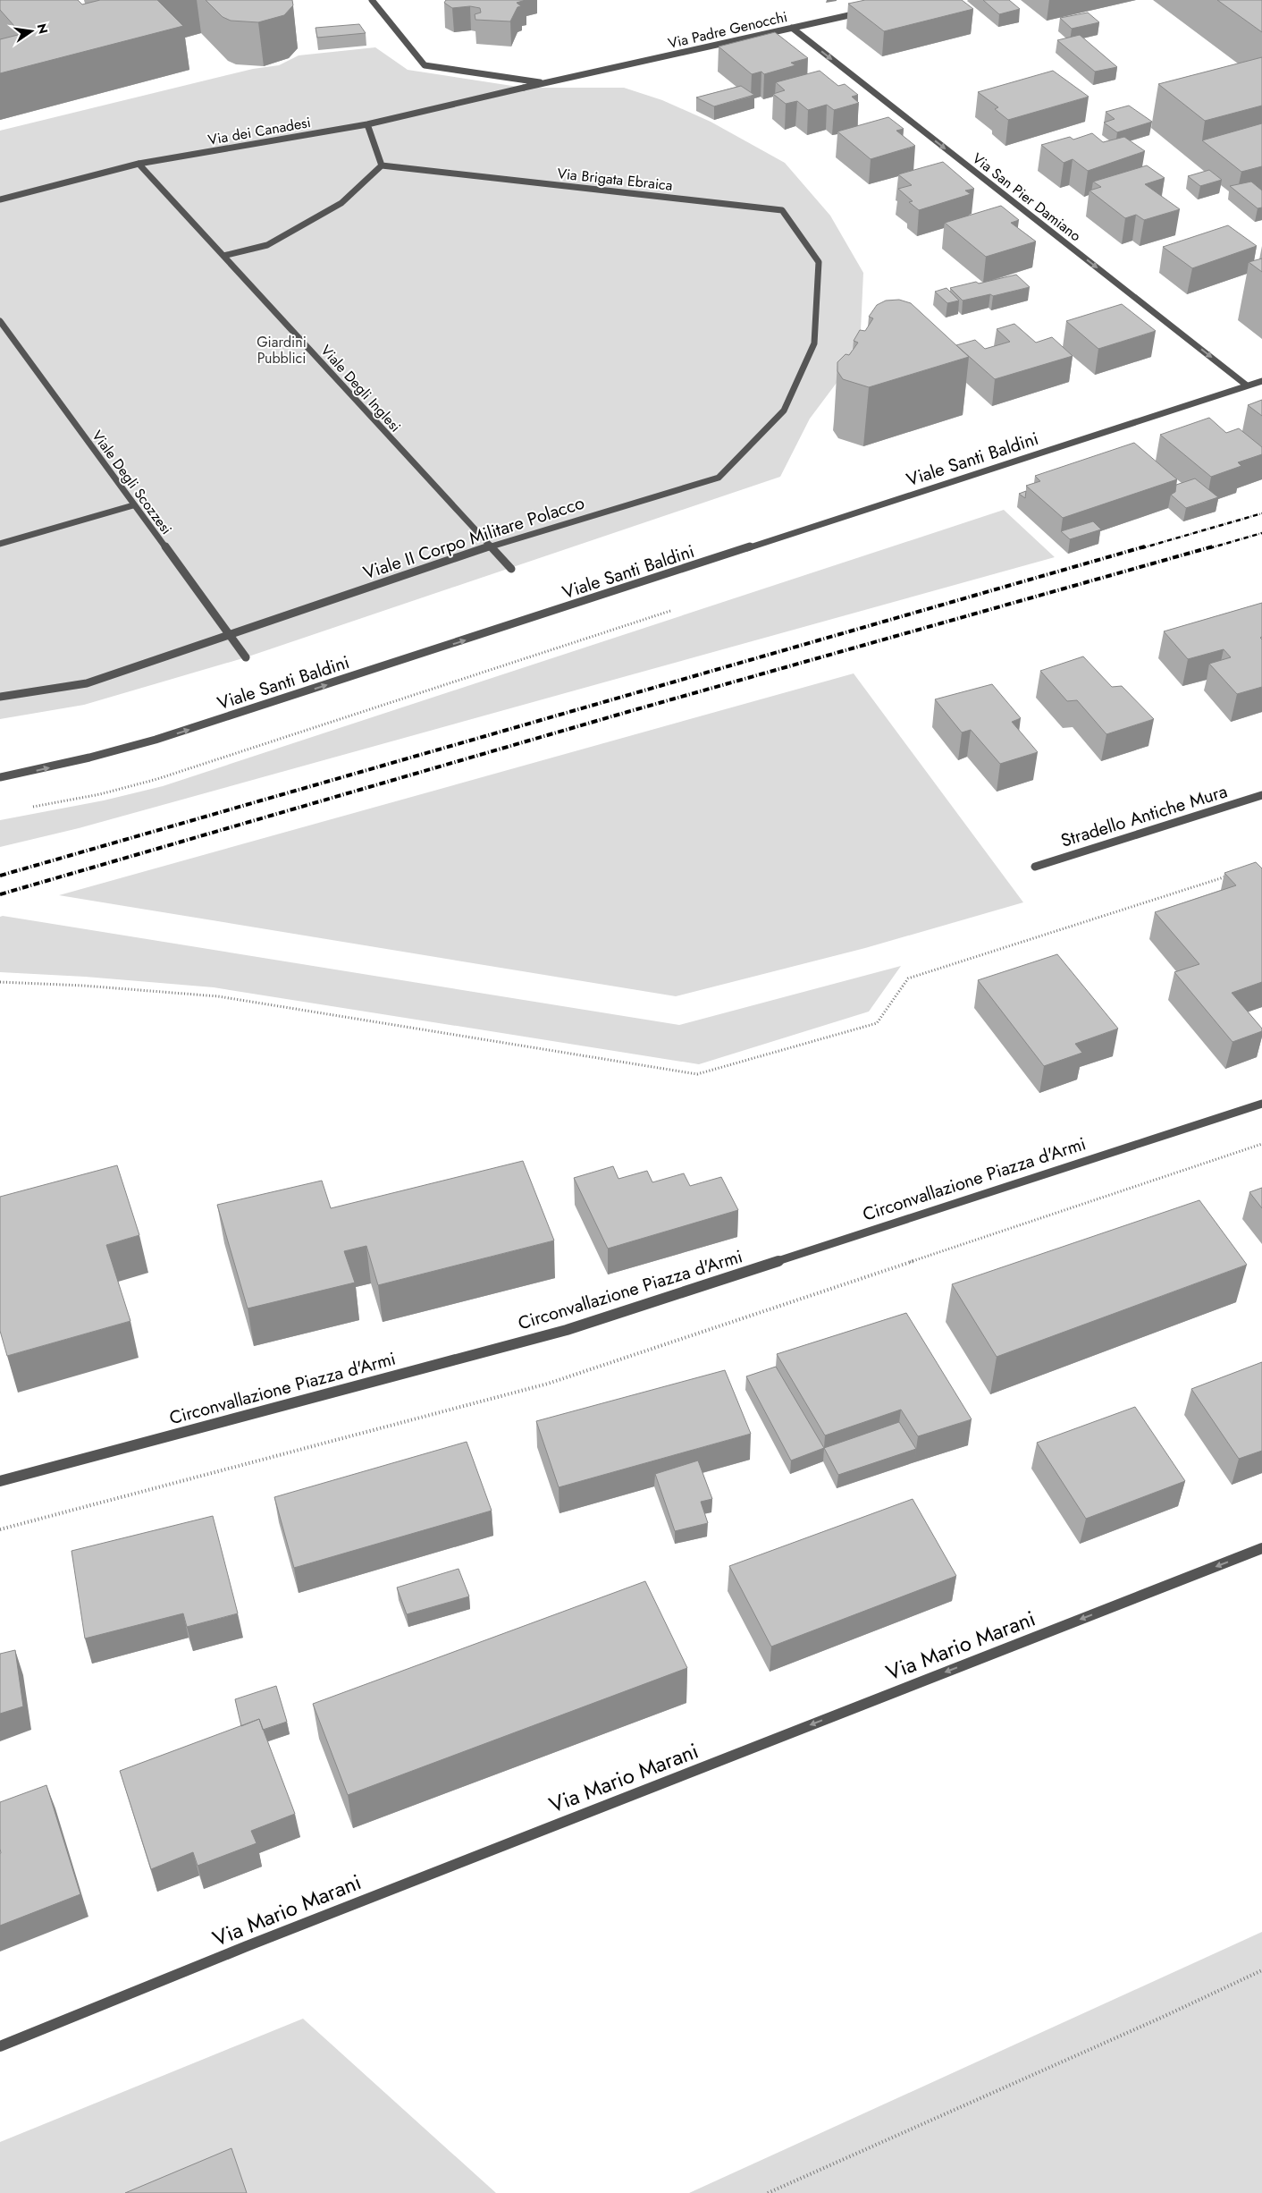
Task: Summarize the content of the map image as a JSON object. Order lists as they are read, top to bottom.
{
  "streets": {
    "street": [
      "Via Padre Genocchi",
      "Via dei Canadesi",
      "Via Brigata Ebraica",
      "Via San Pier Damiano",
      "Viale Degli Inglesi",
      "Viale Santi Baldini",
      "Viale Degli Scozzesi",
      "Viale II Corpo Militare Polacco",
      "Stradello Antiche Mura",
      "Circonvallazione Piazza d'Armi",
      "Via Mario Marani"
    ]
  },
  "crossings": [
    ["Via Padre Genocchi", "Via dei Canadesi"],
    ["Via Padre Genocchi", "Via San Pier Damiano"],
    ["Via dei Canadesi", "Viale Degli Inglesi"],
    ["Via Brigata Ebraica", "Viale II Corpo Militare Polacco"],
    ["Via San Pier Damiano", "Viale Santi Baldini"],
    ["Viale Degli Inglesi", "Viale II Corpo Militare Polacco"],
    ["Viale Degli Scozzesi", "Viale II Corpo Militare Polacco"]
  ],
  "one_way": ["Via San Pier Damiano", "Viale Santi Baldini", "Via Mario Marani"],
  "parks": ["Giardini Pubblici"],
  "north": "right"
}
